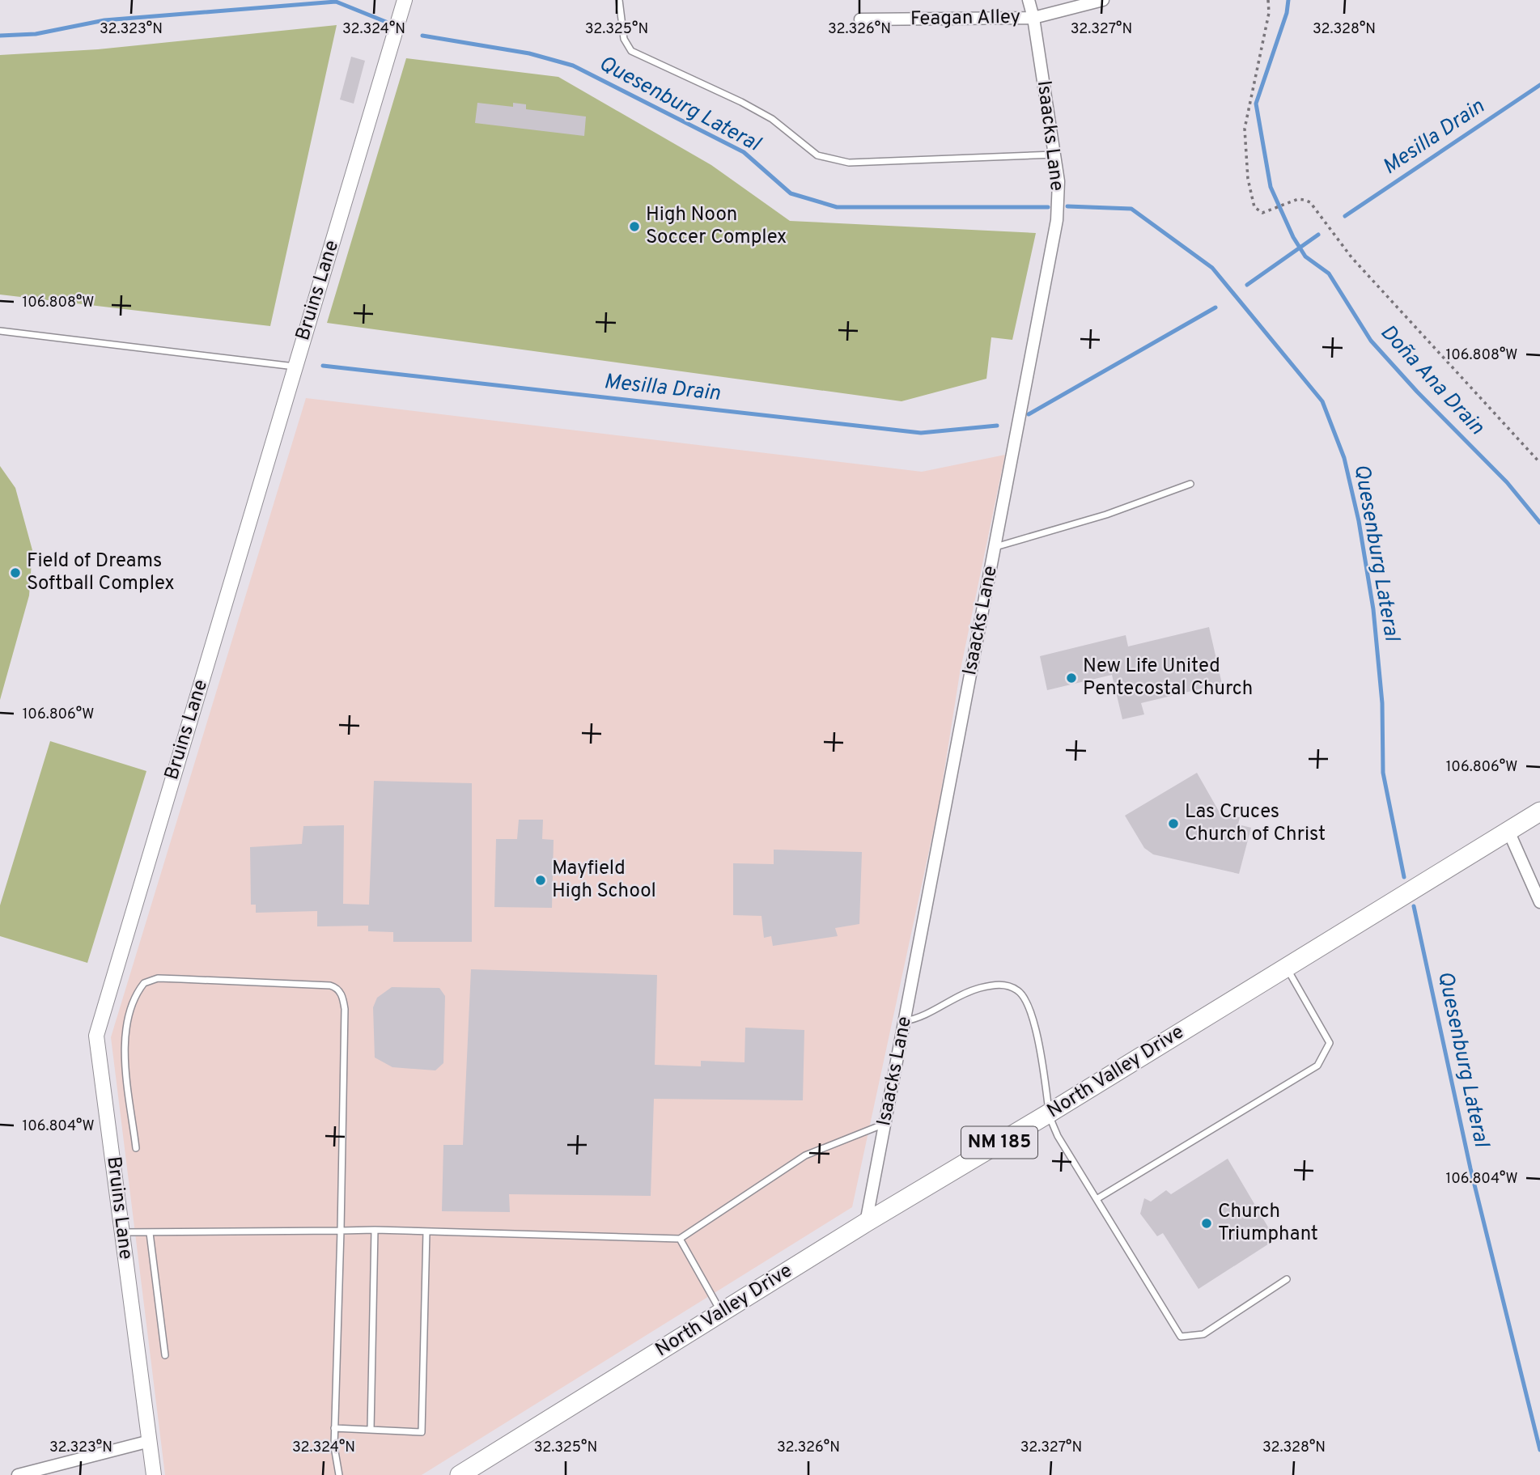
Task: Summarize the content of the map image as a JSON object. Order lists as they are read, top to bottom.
{
  "streets": {
    "main road": ["North Valley Drive", "NM 185"],
    "street": ["Feagan Alley", "Isaacks Lane", "Bruins Lane"]
  },
  "crossings": [
    ["Feagan Alley", "Isaacks Lane"],
    ["Isaacks Lane", "North Valley Drive"]
  ],
  "water": ["Quesenburg Lateral", "Mesilla Drain", "Doña Ana Drain"],
  "places": [
    "High Noon Soccer Complex",
    "Field of Dreams Softball Complex",
    "New Life United Pentecostal Church",
    "Las Cruces Church of Christ",
    "Mayfield High School",
    "Church Triumphant"
  ],
  "coordinates": [
    "32.323°N",
    "32.324°N",
    "32.325°N",
    "32.326°N",
    "32.327°N",
    "32.328°N",
    "106.808°W",
    "106.806°W",
    "106.804°W"
  ]
}
